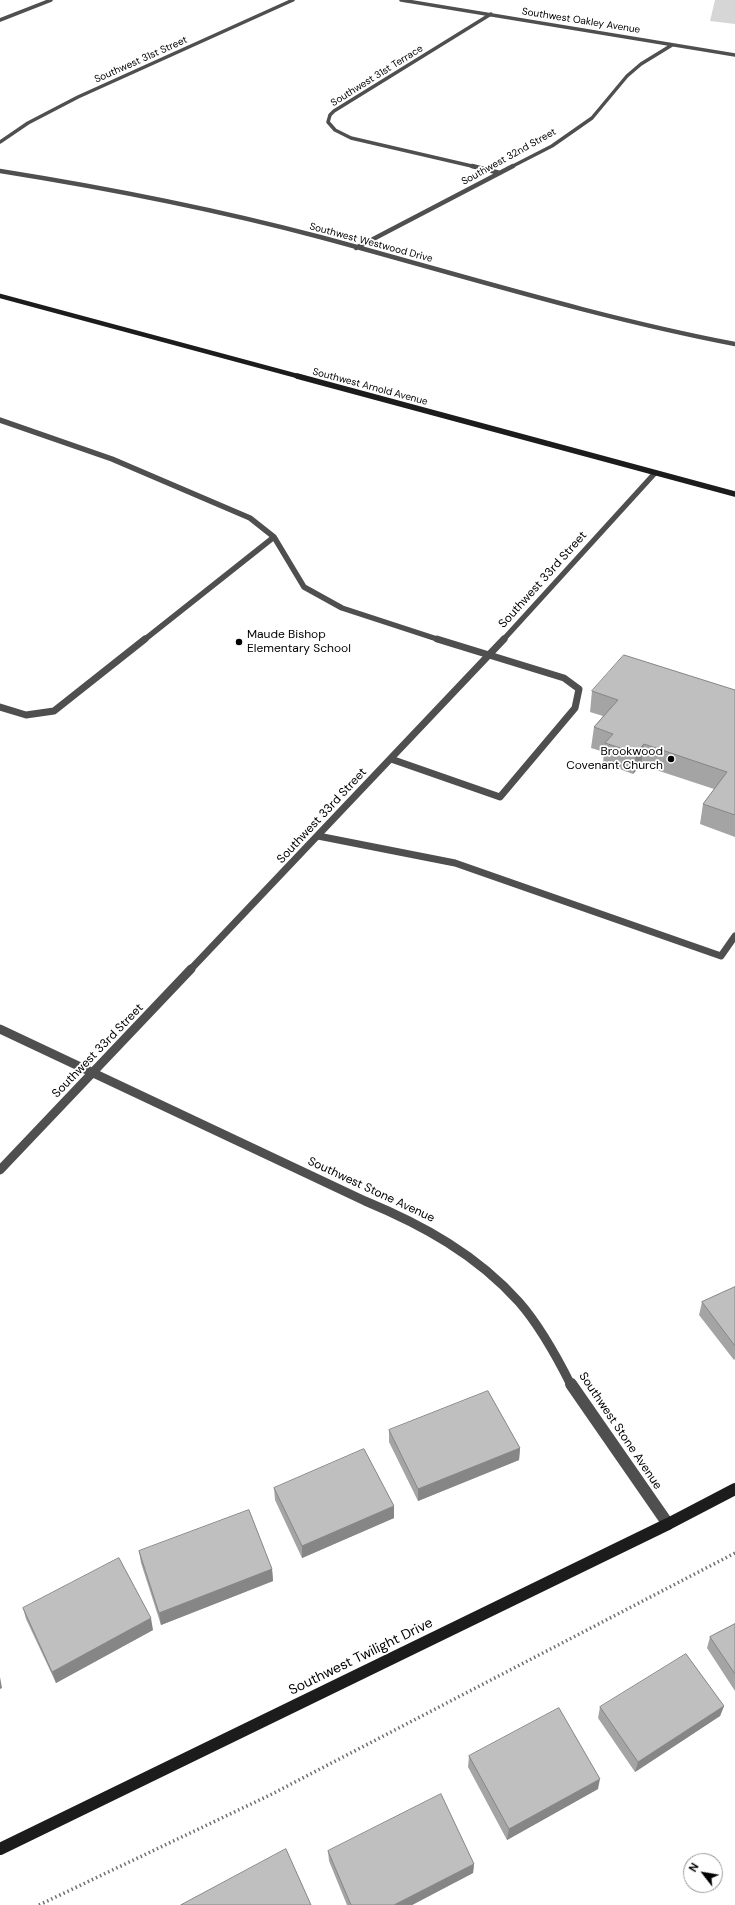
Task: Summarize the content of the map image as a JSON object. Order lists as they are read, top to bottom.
{
  "streets": {
    "street": [
      "Southwest Oakley Avenue",
      "Southwest 31st Street",
      "Southwest 31st Terrace",
      "Southwest 32nd Street",
      "Southwest Westwood Drive",
      "Southwest Arnold Avenue",
      "Southwest 33rd Street",
      "Southwest Stone Avenue",
      "Southwest Twilight Drive"
    ]
  },
  "crossings": [
    ["Southwest Oakley Avenue", "Southwest 31st Terrace"],
    ["Southwest Oakley Avenue", "Southwest 32nd Street"],
    ["Southwest 31st Terrace", "Southwest 32nd Street"],
    ["Southwest 32nd Street", "Southwest Westwood Drive"],
    ["Southwest Arnold Avenue", "Southwest 33rd Street"],
    ["Southwest 33rd Street", "Southwest Stone Avenue"],
    ["Southwest Stone Avenue", "Southwest Twilight Drive"]
  ],
  "places": ["Maude Bishop Elementary School", "Brookwood Covenant Church"],
  "north": "top left"
}
